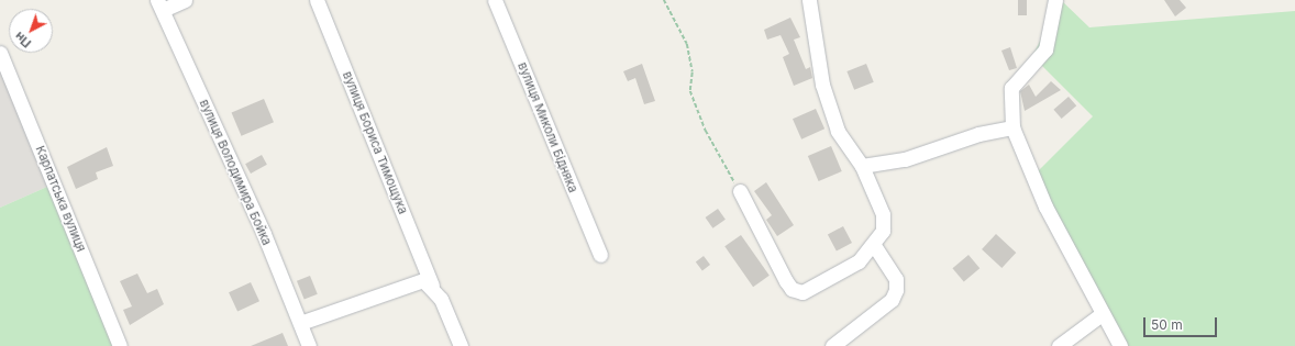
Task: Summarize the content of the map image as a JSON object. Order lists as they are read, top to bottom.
{
  "streets": {
    "street": [
      "вулиця Миколи Бідняка",
      "вулиця Бориса Тимощука",
      "вулиця Володимира Бойка",
      "Карпатська вулиця"
    ]
  },
  "scale_bar": "50 m",
  "north": "bottom left"
}
